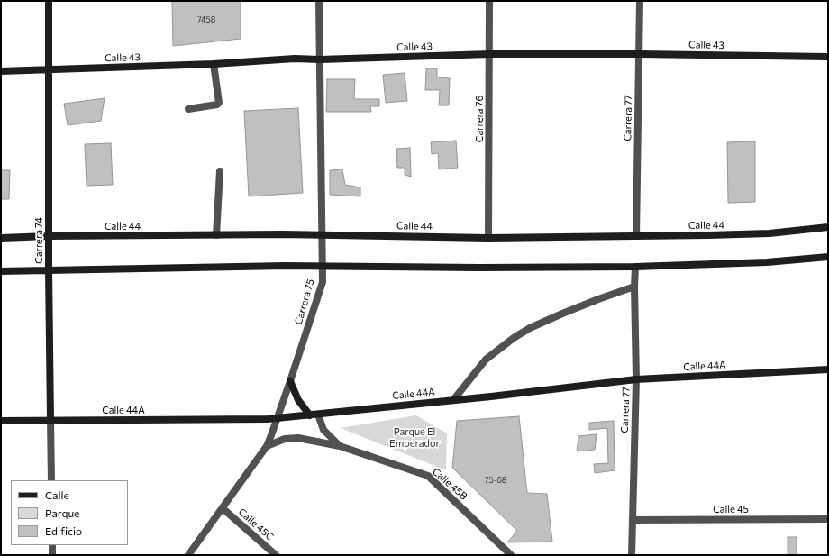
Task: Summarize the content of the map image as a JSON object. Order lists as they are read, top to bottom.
{
  "streets": {
    "street": [
      "Calle 43",
      "Carrera 77",
      "Carrera 76",
      "Calle 44",
      "Carrera 74",
      "Carrera 75",
      "Calle 44A",
      "Calle 45B",
      "Calle 45",
      "Calle 45C"
    ]
  },
  "crossings": [
    ["Calle 43", "Carrera 77"],
    ["Calle 43", "Carrera 76"],
    ["Calle 43", "Carrera 74"],
    ["Calle 43", "Carrera 75"],
    ["Carrera 77", "Calle 44"],
    ["Carrera 77", "Calle 44A"],
    ["Carrera 77", "Calle 45"],
    ["Carrera 76", "Calle 44"],
    ["Calle 44", "Carrera 74"],
    ["Calle 44", "Carrera 75"],
    ["Carrera 74", "Calle 44A"],
    ["Carrera 75", "Calle 44A"],
    ["Carrera 75", "Calle 45B"],
    ["Carrera 75", "Calle 45C"],
    ["Calle 44A", "Calle 45B"]
  ],
  "parks": ["Parque El Emperador"],
  "house_numbers": ["7458", "75-68"],
  "legend": ["Calle", "Parque", "Edificio"]
}
